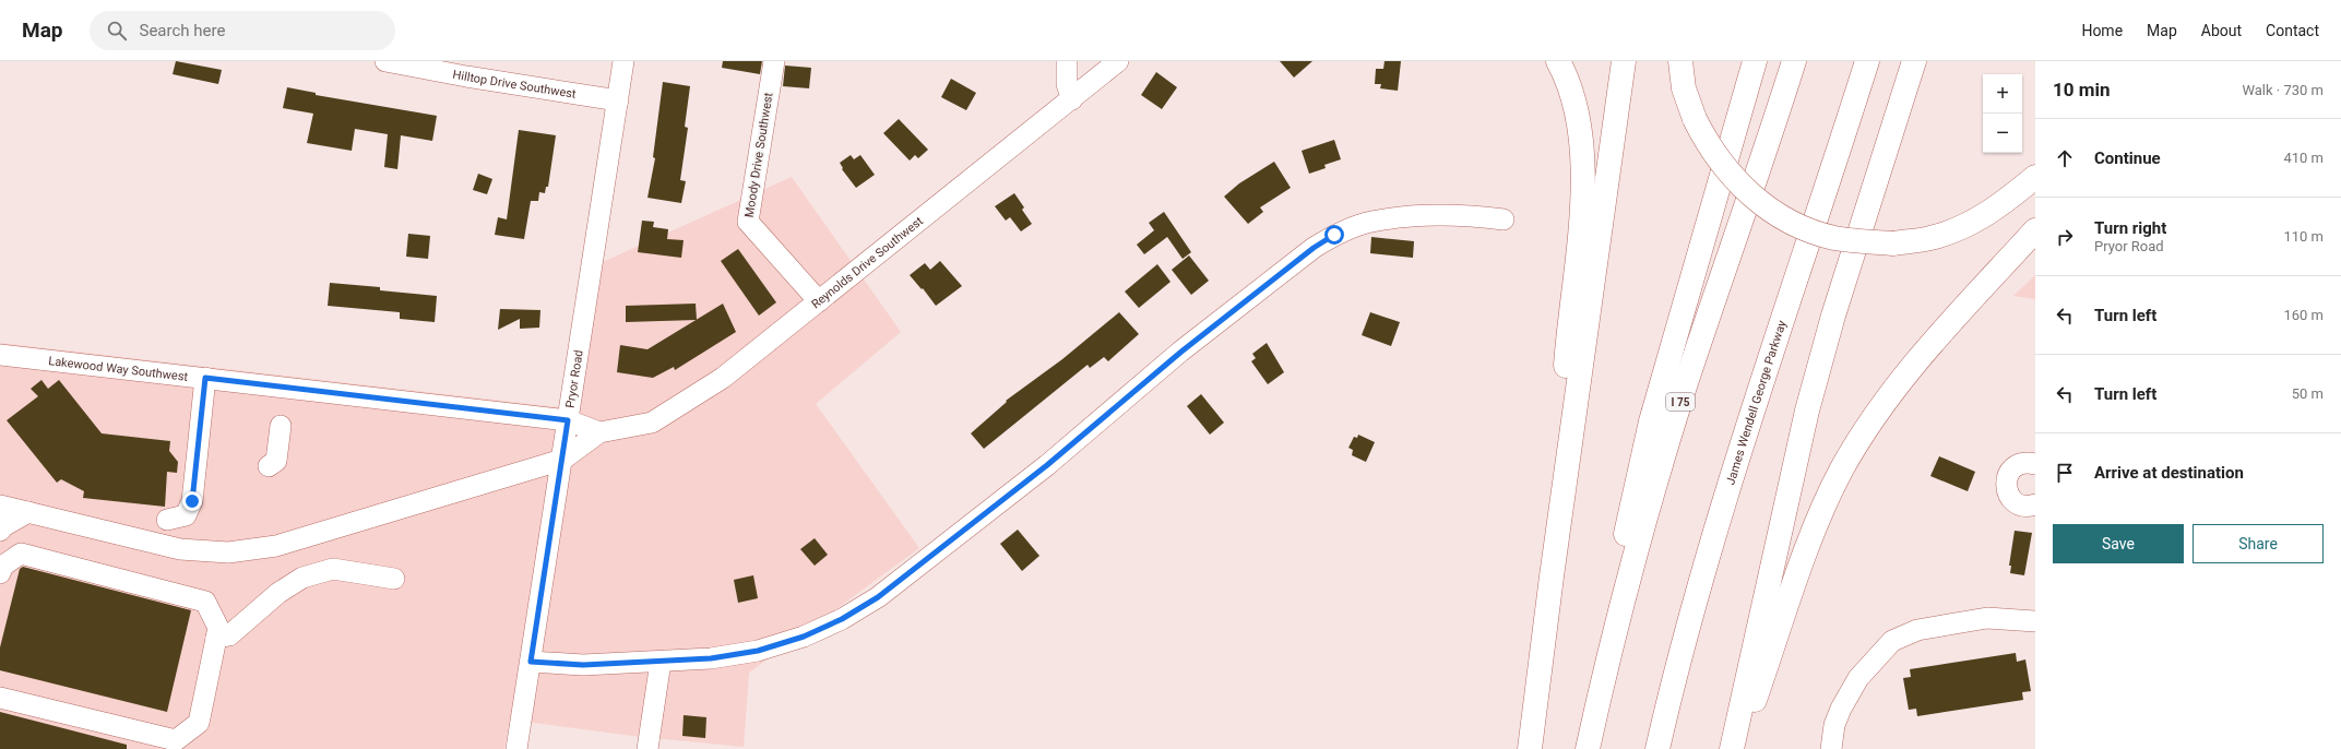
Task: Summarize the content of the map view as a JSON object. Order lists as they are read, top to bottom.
{
  "streets": {
    "highway": ["I 75", "James Wendell George Parkway"],
    "street": [
      "Hilltop Drive Southwest",
      "Moody Drive Southwest",
      "Reynolds Drive Southwest",
      "Lakewood Way Southwest",
      "Pryor Road"
    ]
  },
  "crossings": [
    ["Hilltop Drive Southwest", "Pryor Road"],
    ["Moody Drive Southwest", "Reynolds Drive Southwest"],
    ["Reynolds Drive Southwest", "Lakewood Way Southwest"],
    ["Lakewood Way Southwest", "Pryor Road"]
  ],
  "page": {
    "header": "Map",
    "search": "Search here",
    "nav": [
      "Home",
      "Map",
      "About",
      "Contact"
    ],
    "heading": ["10 min", "Walk · 730 m"],
    "map_buttons": ["+", "−"],
    "list": [
      ["Continue", "410 m"],
      ["Turn right", "Pryor Road", "110 m"],
      ["Turn left", "160 m"],
      ["Turn left", "50 m"],
      "Arrive at destination"
    ],
    "buttons": ["Save", "Share"]
  }
}
